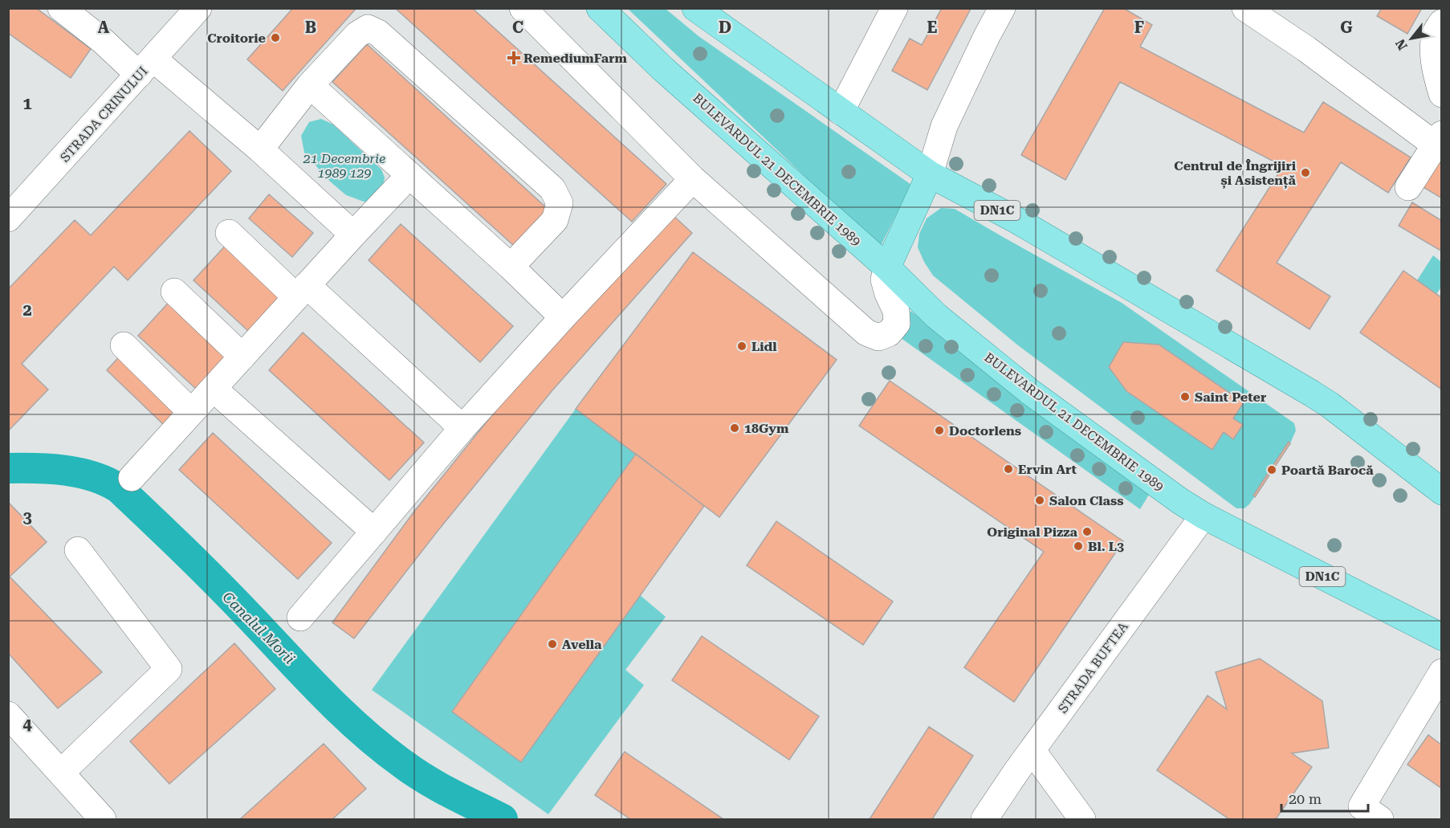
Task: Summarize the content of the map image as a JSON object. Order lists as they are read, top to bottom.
{
  "streets": {
    "main road": ["BULEVARDUL 21 DECEMBRIE 1989", "DN1C"],
    "street": ["STRADA CRINULUI", "STRADA BUFTEA"]
  },
  "crossings": [
    ["BULEVARDUL 21 DECEMBRIE 1989", "STRADA BUFTEA"]
  ],
  "water": ["Canalul Morii"],
  "parks": ["21 Decembrie 1989 129"],
  "places": {
    "other": [
      "Croitorie",
      "Centrul de Îngrijiri și Asistență",
      "Lidl",
      "Saint Peter",
      "18Gym",
      "Doctorlens",
      "Ervin Art",
      "Poartă Barocă",
      "Salon Class",
      "Original Pizza",
      "Bl. L3",
      "Avella"
    ],
    "health": ["RemediumFarm"]
  },
  "scale_bar": "20 m",
  "north": "bottom left",
  "grid": {
    "columns": [
      "A",
      "B",
      "C",
      "D",
      "E",
      "F",
      "G"
    ],
    "rows": [
      "1",
      "2",
      "3",
      "4"
    ]
  }
}
